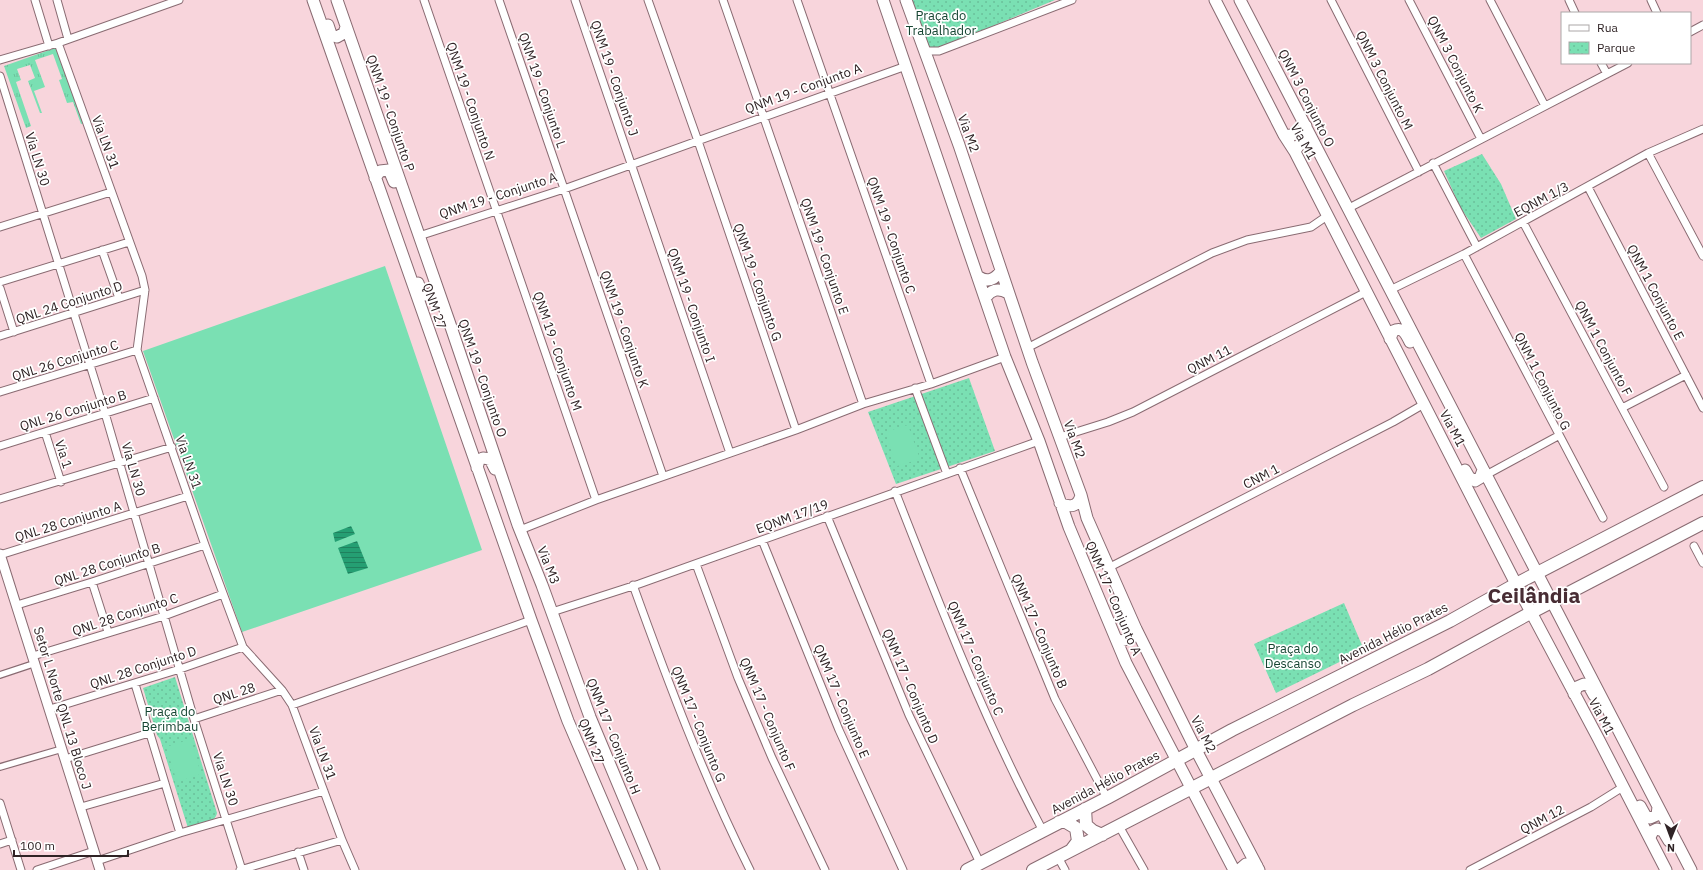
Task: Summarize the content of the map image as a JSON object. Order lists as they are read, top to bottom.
{
  "streets": {
    "main road": [
      "QNM 3 Conjunto O",
      "QNM 19 - Conjunto P",
      "Via M2",
      "Via M1",
      "QNM 27",
      "QNM 19 - Conjunto O",
      "Via M3",
      "QNM 17 - Conjunto A",
      "Avenida Hélio Prates",
      "QNM 17 - Conjunto H"
    ],
    "street": [
      "QNM 3 Conjunto K",
      "QNM 19 - Conjunto J",
      "QNM 3 Conjunto M",
      "QNM 19 - Conjunto A",
      "QNM 19 - Conjunto L",
      "QNM 19 - Conjunto N",
      "Via LN 31",
      "Via LN 30",
      "EQNM 1/3",
      "QNM 19 - Conjunto C",
      "QNM 19 - Conjunto E",
      "QNM 19 - Conjunto G",
      "QNM 1 Conjunto E",
      "QNL 24 Conjunto D",
      "QNM 19 - Conjunto I",
      "QNM 19 - Conjunto K",
      "QNM 1 Conjunto F",
      "QNM 19 - Conjunto M",
      "QNM 11",
      "QNL 26 Conjunto C",
      "QNM 1 Conjunto G",
      "QNL 26 Conjunto B",
      "Via 1",
      "CNM 1",
      "EQNM 17/19",
      "QNL 28 Conjunto A",
      "QNL 28 Conjunto B",
      "QNL 28 Conjunto C",
      "QNM 17 - Conjunto B",
      "QNM 17 - Conjunto C",
      "QNL 28 Conjunto D",
      "QNM 17 - Conjunto D",
      "QNL 28",
      "QNM 17 - Conjunto E",
      "Setor L Norte QNL 13 Bloco J",
      "QNM 17 - Conjunto F",
      "QNM 17 - Conjunto G",
      "QNM 12"
    ]
  },
  "crossings": [
    ["QNM 19 - Conjunto J", "QNM 19 - Conjunto A"],
    ["QNM 19 - Conjunto J", "QNM 19 - Conjunto I"],
    ["QNM 19 - Conjunto A", "QNM 19 - Conjunto L"],
    ["QNM 19 - Conjunto A", "QNM 19 - Conjunto N"],
    ["QNM 19 - Conjunto A", "QNM 19 - Conjunto P"],
    ["QNM 19 - Conjunto A", "QNM 19 - Conjunto C"],
    ["QNM 19 - Conjunto A", "QNM 19 - Conjunto E"],
    ["QNM 19 - Conjunto A", "QNM 19 - Conjunto G"],
    ["QNM 19 - Conjunto A", "QNM 19 - Conjunto I"],
    ["QNM 19 - Conjunto A", "QNM 19 - Conjunto K"],
    ["QNM 19 - Conjunto A", "QNM 19 - Conjunto M"],
    ["QNM 19 - Conjunto A", "QNM 19 - Conjunto O"],
    ["QNM 19 - Conjunto L", "QNM 19 - Conjunto K"],
    ["QNM 3 Conjunto O", "Via M1"],
    ["QNM 19 - Conjunto N", "QNM 19 - Conjunto M"],
    ["QNM 19 - Conjunto P", "QNM 19 - Conjunto O"],
    ["Via M2", "QNM 11"],
    ["Via M2", "CNM 1"],
    ["Via M2", "Avenida Hélio Prates"],
    ["Via M1", "EQNM 1/3"],
    ["Via M1", "QNM 11"],
    ["Via M1", "CNM 1"],
    ["Via M1", "Avenida Hélio Prates"],
    ["Via M1", "QNM 12"],
    ["Via LN 31", "QNL 24 Conjunto D"],
    ["Via LN 31", "QNL 26 Conjunto C"],
    ["Via LN 31", "QNL 26 Conjunto B"],
    ["Via LN 31", "QNL 28 Conjunto A"],
    ["Via LN 31", "QNL 28 Conjunto B"],
    ["Via LN 31", "QNL 28 Conjunto C"],
    ["Via LN 31", "QNL 28 Conjunto D"],
    ["Via LN 31", "QNL 28"],
    ["Via LN 30", "QNL 24 Conjunto D"],
    ["Via LN 30", "QNL 26 Conjunto C"],
    ["Via LN 30", "QNL 26 Conjunto B"],
    ["Via LN 30", "QNL 28 Conjunto A"],
    ["Via LN 30", "QNL 28 Conjunto B"],
    ["Via LN 30", "QNL 28 Conjunto C"],
    ["Via LN 30", "QNL 28 Conjunto D"],
    ["Via LN 30", "QNL 28"],
    ["EQNM 1/3", "QNM 1 Conjunto E"],
    ["EQNM 1/3", "QNM 1 Conjunto F"],
    ["EQNM 1/3", "QNM 1 Conjunto G"],
    ["QNM 19 - Conjunto O", "Via M3"],
    ["QNL 26 Conjunto B", "Via 1"],
    ["EQNM 17/19", "Via M3"],
    ["EQNM 17/19", "QNM 17 - Conjunto A"],
    ["EQNM 17/19", "QNM 17 - Conjunto B"],
    ["EQNM 17/19", "QNM 17 - Conjunto C"],
    ["EQNM 17/19", "QNM 17 - Conjunto D"],
    ["EQNM 17/19", "QNM 17 - Conjunto E"],
    ["EQNM 17/19", "QNM 17 - Conjunto F"],
    ["EQNM 17/19", "QNM 17 - Conjunto G"],
    ["EQNM 17/19", "QNM 17 - Conjunto H"],
    ["QNL 28 Conjunto A", "Setor L Norte QNL 13 Bloco J"],
    ["QNL 28 Conjunto B", "Setor L Norte QNL 13 Bloco J"],
    ["Via M3", "QNM 17 - Conjunto H"],
    ["QNM 17 - Conjunto A", "Avenida Hélio Prates"],
    ["QNL 28 Conjunto C", "Setor L Norte QNL 13 Bloco J"],
    ["QNM 17 - Conjunto B", "Avenida Hélio Prates"],
    ["Avenida Hélio Prates", "QNM 17 - Conjunto C"],
    ["Avenida Hélio Prates", "QNM 17 - Conjunto D"],
    ["QNL 28 Conjunto D", "Setor L Norte QNL 13 Bloco J"]
  ],
  "districts": ["Ceilândia"],
  "parks": ["Praça do Trabalhador", "Praça do Descanso", "Praça do Berimbau"],
  "legend": ["Rua", "Parque"],
  "scale_bar": "100 m",
  "north": "bottom"
}
